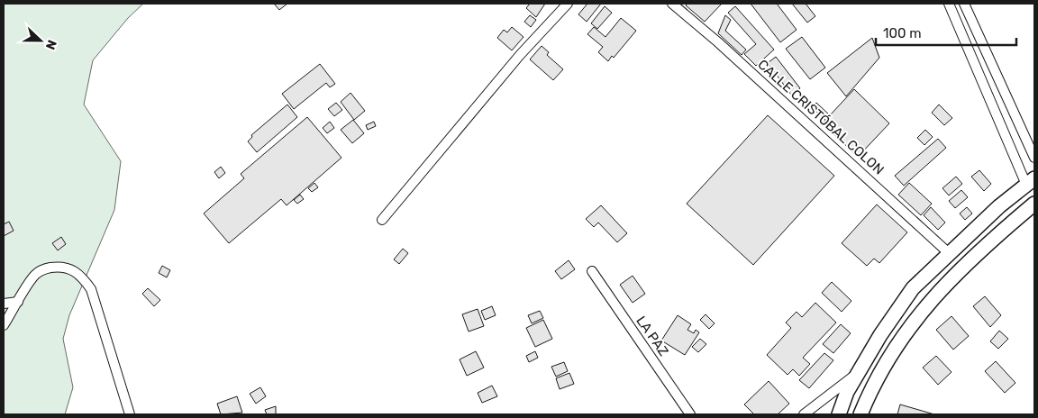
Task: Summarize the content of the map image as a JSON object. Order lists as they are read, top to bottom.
{
  "streets": {
    "street": ["CALLE CRISTÓBAL COLON", "LA PAZ"]
  },
  "scale_bar": "100 m",
  "north": "right"
}
